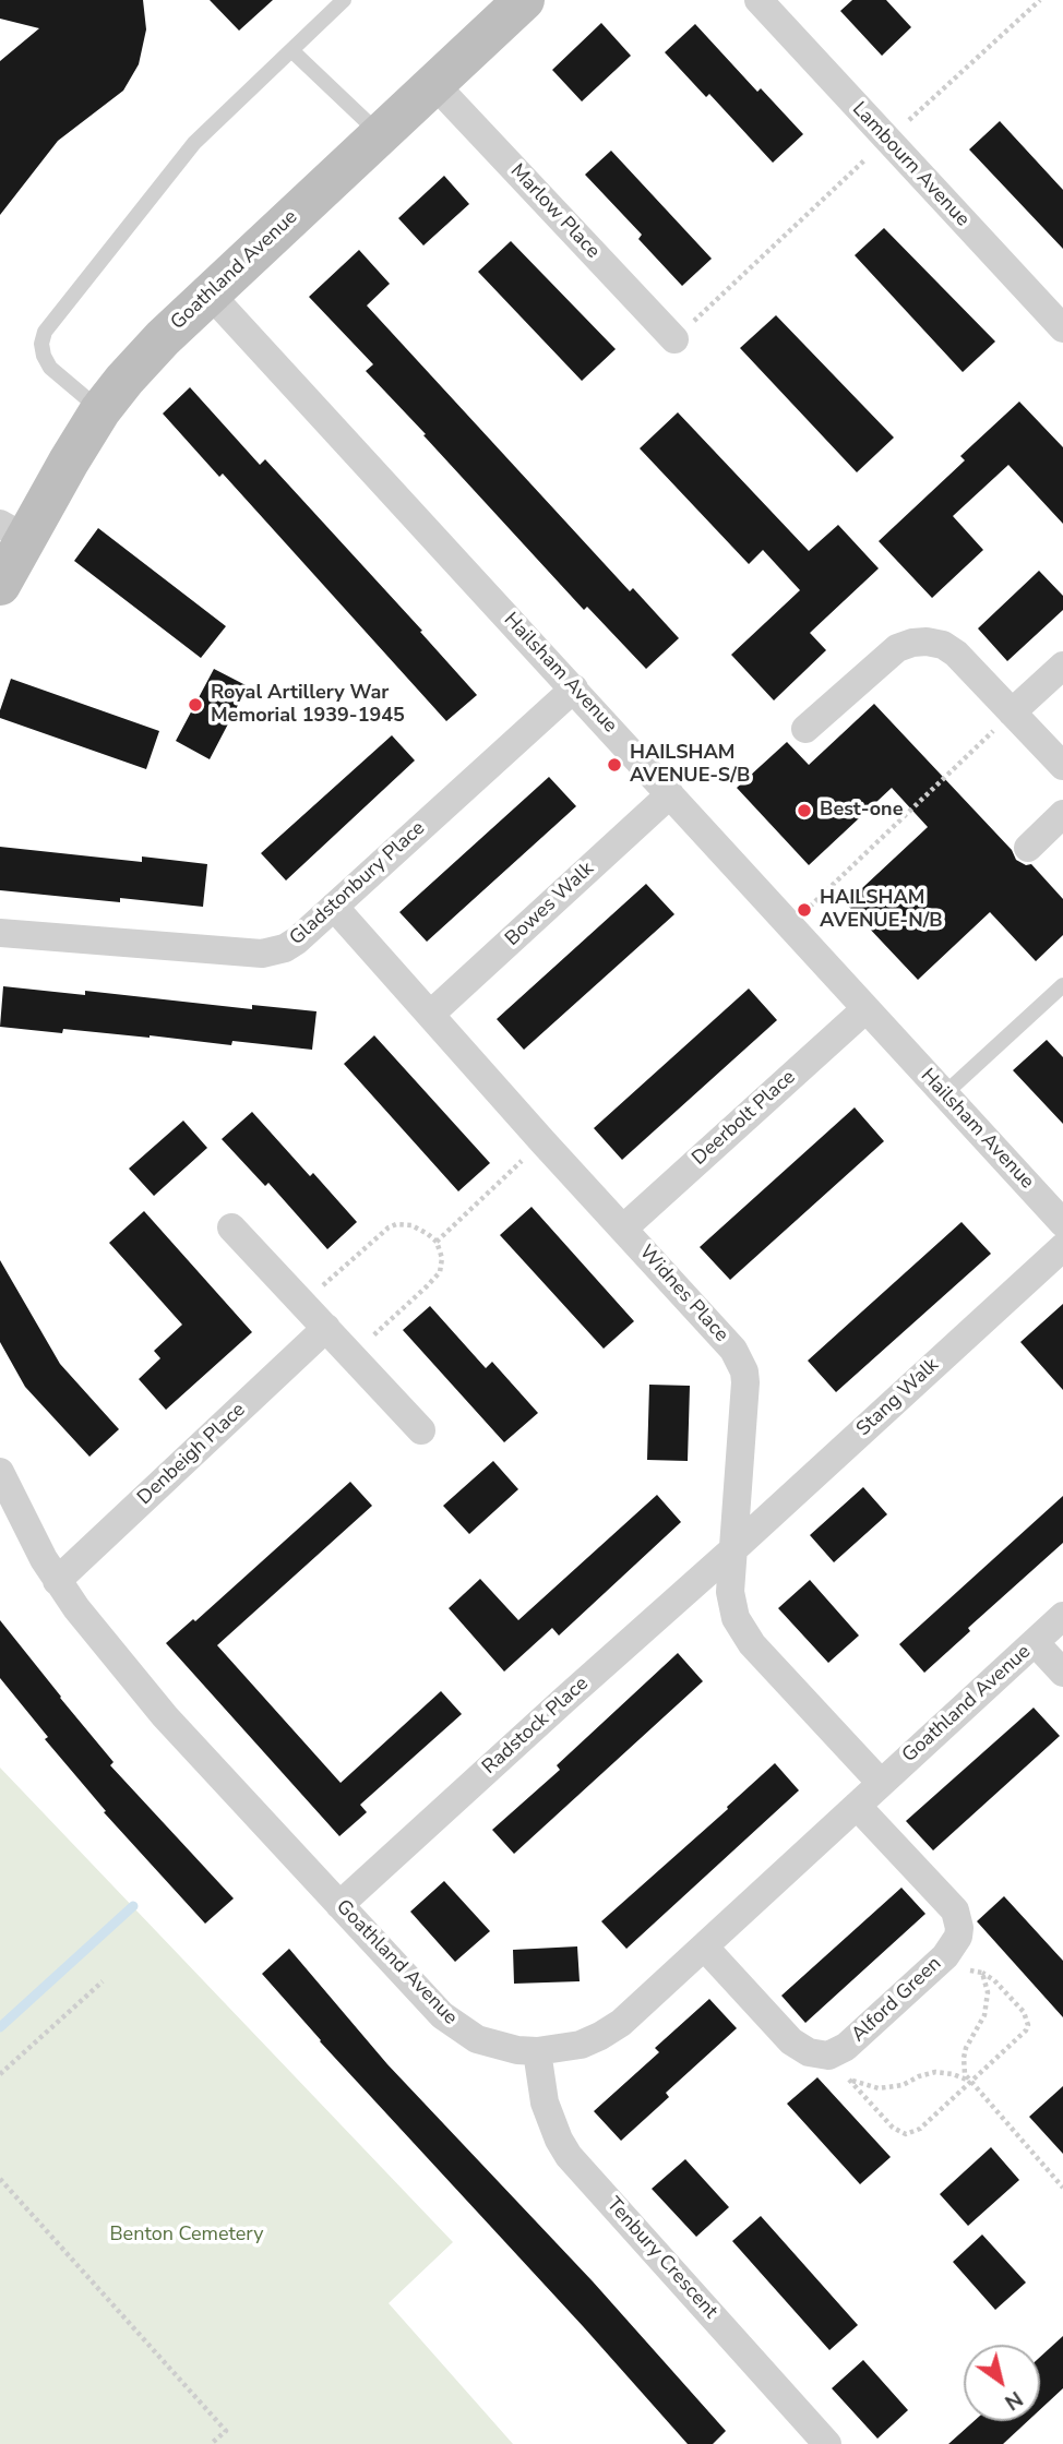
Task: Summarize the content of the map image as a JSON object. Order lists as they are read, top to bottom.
{
  "streets": {
    "street": [
      "Lambourn Avenue",
      "Marlow Place",
      "Goathland Avenue",
      "Hailsham Avenue",
      "Gladstonbury Place",
      "Bowes Walk",
      "Deerbolt Place",
      "Widnes Place",
      "Stang Walk",
      "Denbeigh Place",
      "Radstock Place",
      "Alford Green",
      "Tenbury Crescent"
    ]
  },
  "crossings": [
    ["Marlow Place", "Goathland Avenue"],
    ["Goathland Avenue", "Hailsham Avenue"],
    ["Goathland Avenue", "Widnes Place"],
    ["Goathland Avenue", "Denbeigh Place"],
    ["Goathland Avenue", "Radstock Place"],
    ["Goathland Avenue", "Alford Green"],
    ["Goathland Avenue", "Tenbury Crescent"],
    ["Hailsham Avenue", "Gladstonbury Place"],
    ["Hailsham Avenue", "Bowes Walk"],
    ["Hailsham Avenue", "Deerbolt Place"],
    ["Gladstonbury Place", "Widnes Place"],
    ["Bowes Walk", "Widnes Place"],
    ["Deerbolt Place", "Widnes Place"],
    ["Widnes Place", "Stang Walk"],
    ["Widnes Place", "Radstock Place"],
    ["Stang Walk", "Radstock Place"]
  ],
  "parks": ["Benton Cemetery"],
  "places": [
    "Royal Artillery War Memorial 1939-1945",
    "HAILSHAM AVENUE-S/B",
    "Best-one",
    "HAILSHAM AVENUE-N/B"
  ],
  "north": "bottom right"
}
